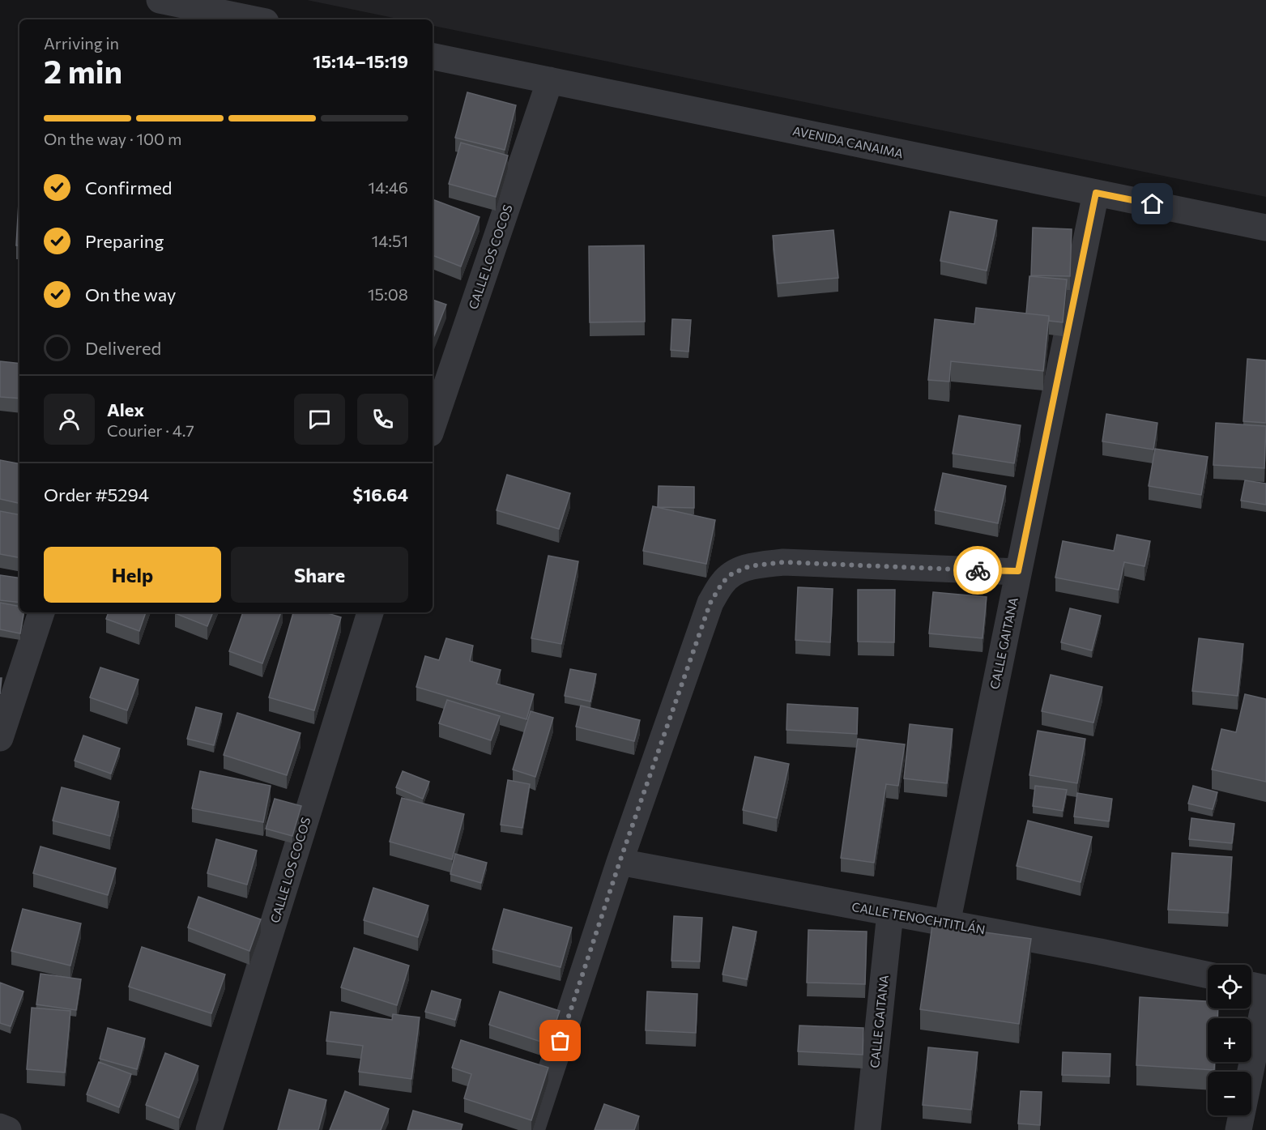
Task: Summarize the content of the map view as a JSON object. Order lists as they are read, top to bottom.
{
  "streets": {
    "street": [
      "AVENIDA CANAIMA",
      "CALLE LOS COCOS",
      "CALLE GAITANA",
      "CALLE TENOCHTITLÁN"
    ]
  },
  "crossings": [
    ["AVENIDA CANAIMA", "CALLE LOS COCOS"],
    ["AVENIDA CANAIMA", "CALLE GAITANA"],
    ["CALLE GAITANA", "CALLE TENOCHTITLÁN"]
  ],
  "page": {
    "heading": ["2 min", "Arriving in", "15:14–15:19"],
    "panel": [
      "Alex",
      "Courier · 4.7",
      "Order #5294",
      "$16.64"
    ],
    "bar": "On the way · 100 m",
    "list": [
      ["Confirmed", "14:46"],
      ["Preparing", "14:51"],
      ["On the way", "15:08"],
      "Delivered"
    ],
    "buttons": ["Help", "Share"],
    "map_buttons": ["+", "−"]
  }
}
